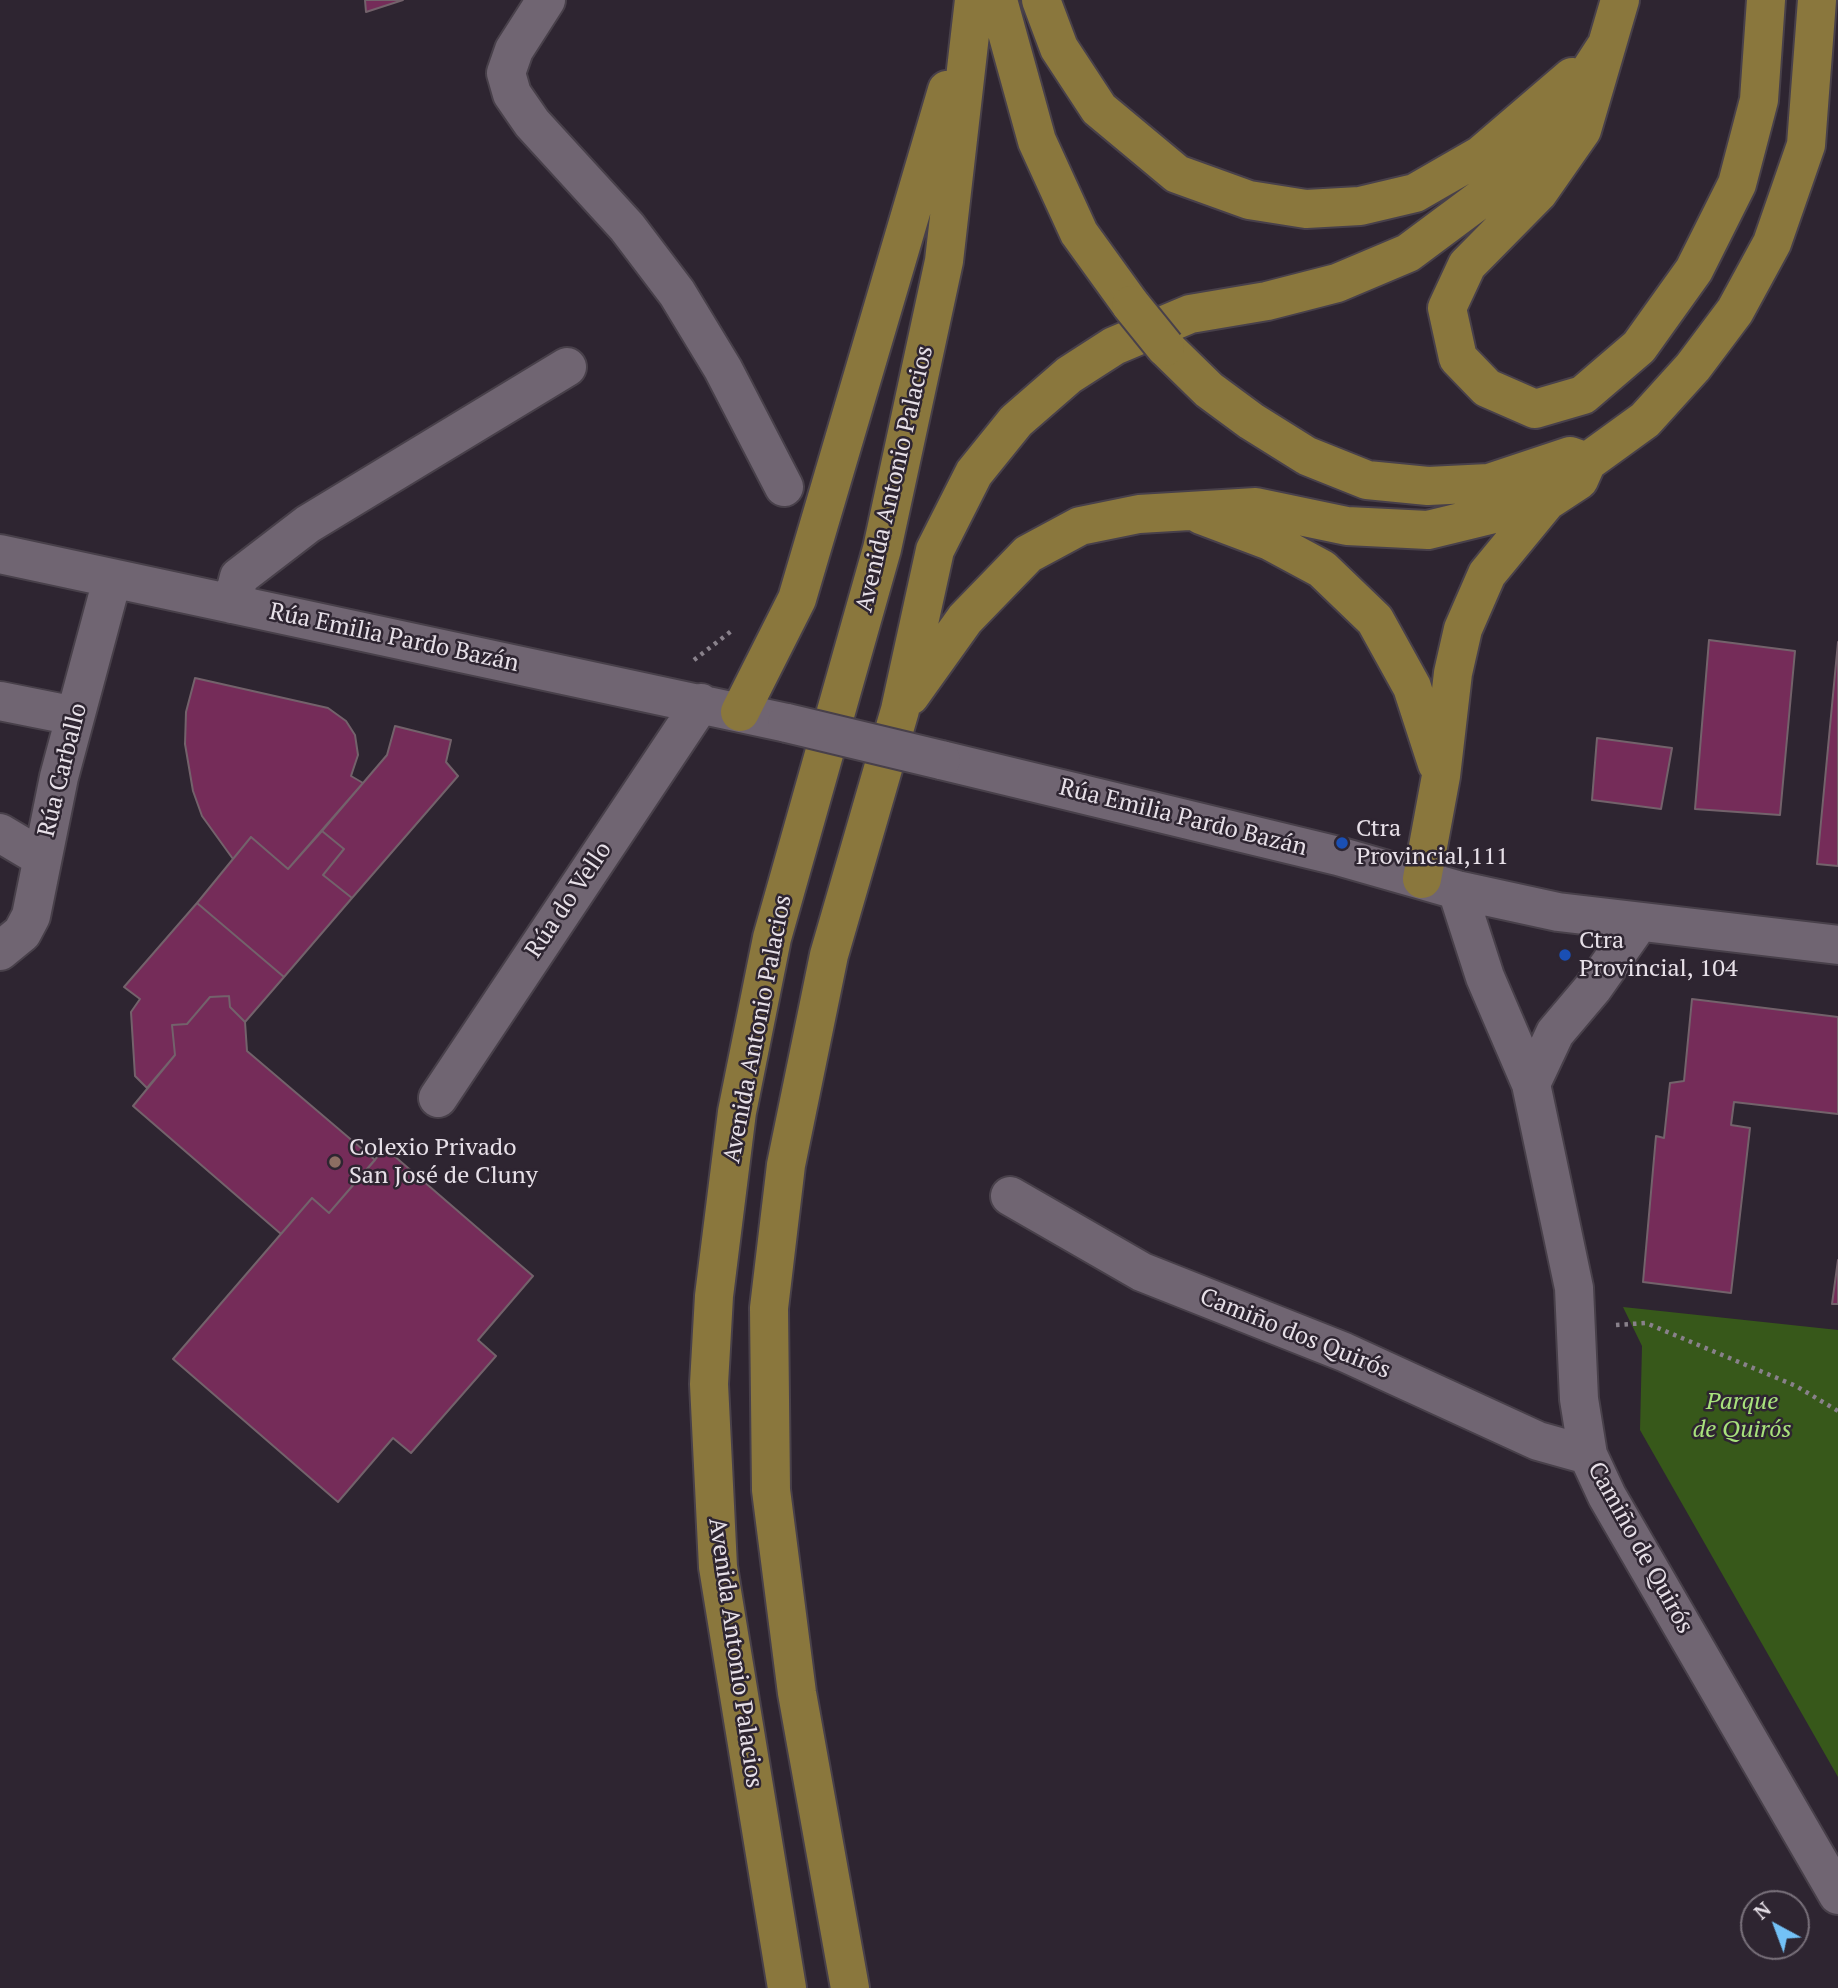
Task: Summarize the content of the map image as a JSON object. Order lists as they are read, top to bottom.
{
  "streets": {
    "main road": ["Avenida Antonio Palacios"],
    "street": [
      "Rúa Emilia Pardo Bazán",
      "Rúa Carballo",
      "Rúa do Vello",
      "Camiño dos Quirós",
      "Camiño de Quirós"
    ]
  },
  "crossings": [
    ["Rúa Emilia Pardo Bazán", "Rúa Carballo"],
    ["Rúa Emilia Pardo Bazán", "Rúa do Vello"],
    ["Rúa Emilia Pardo Bazán", "Camiño de Quirós"],
    ["Camiño dos Quirós", "Camiño de Quirós"]
  ],
  "parks": ["Parque de Quirós"],
  "places": ["Ctra Provincial,111", "Ctra Provincial, 104", "Colexio Privado San José de Cluny"],
  "north": "top left"
}
